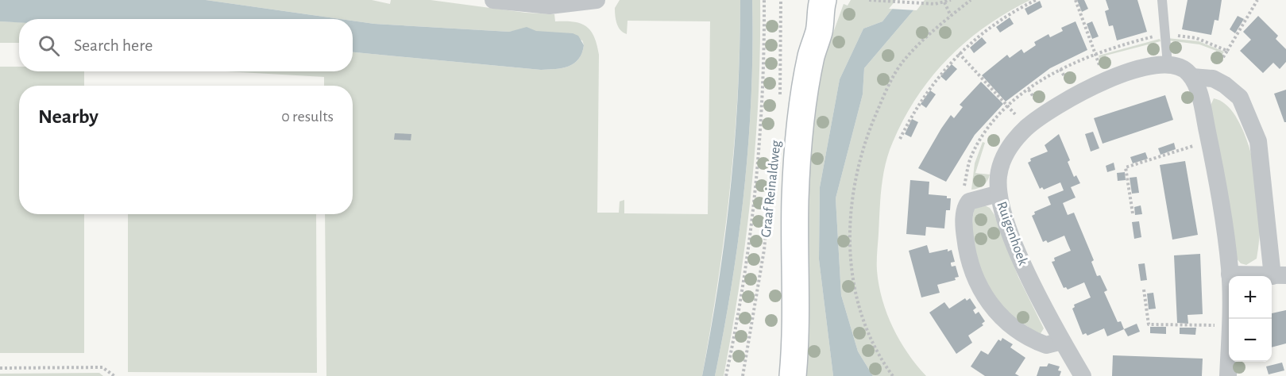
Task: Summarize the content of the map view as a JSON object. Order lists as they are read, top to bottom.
{
  "streets": {
    "main road": ["Graaf Reinaldweg"],
    "street": ["Ruigenhoek"]
  },
  "page": {
    "search": "Search here",
    "heading": ["Nearby", "0 results"],
    "map_buttons": ["+", "−"]
  }
}
